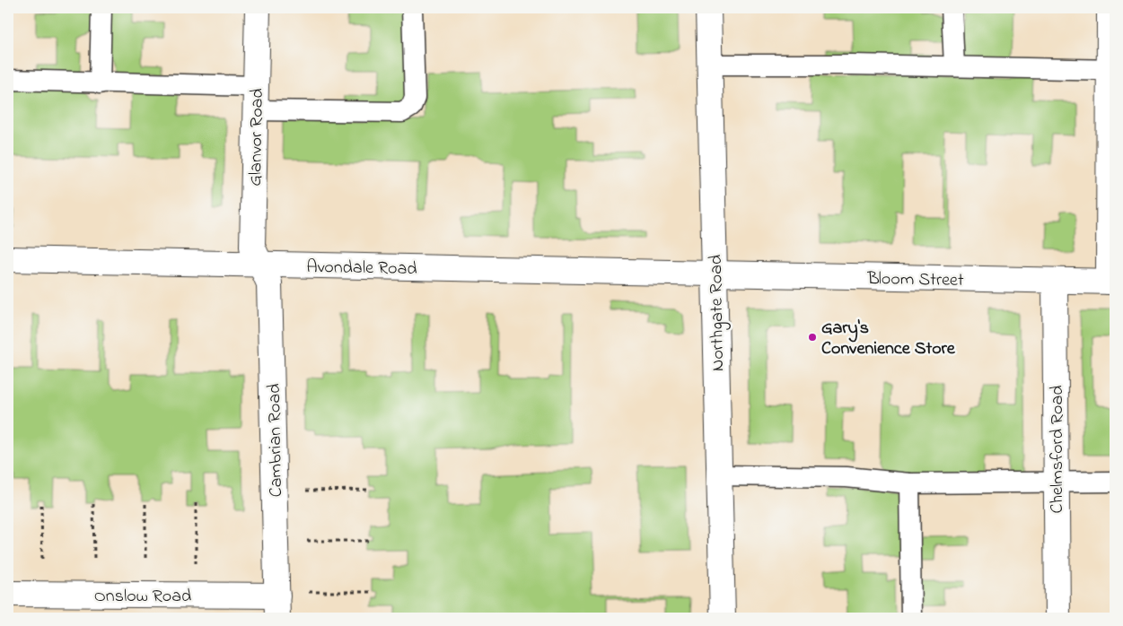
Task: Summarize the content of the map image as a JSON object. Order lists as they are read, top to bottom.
{
  "streets": {
    "street": [
      "Glanvor Road",
      "Avondale Road",
      "Bloom Street",
      "Northgate Road",
      "Cambrian Road",
      "Chelmsford Road",
      "Onslow Road"
    ]
  },
  "crossings": [
    ["Glanvor Road", "Avondale Road"],
    ["Glanvor Road", "Cambrian Road"],
    ["Avondale Road", "Bloom Street"],
    ["Avondale Road", "Northgate Road"],
    ["Avondale Road", "Cambrian Road"],
    ["Bloom Street", "Northgate Road"],
    ["Bloom Street", "Chelmsford Road"],
    ["Cambrian Road", "Onslow Road"]
  ],
  "places": ["Gary's Convenience Store"]
}
